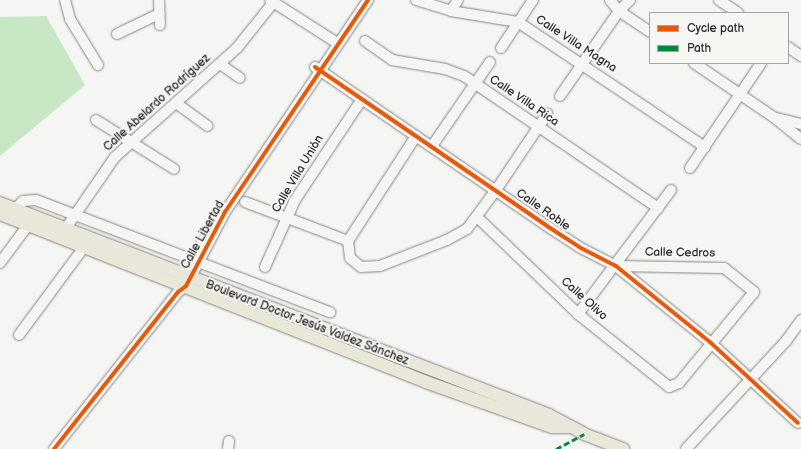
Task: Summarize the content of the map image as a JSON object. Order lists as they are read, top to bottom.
{
  "streets": {
    "main road": ["Boulevard Doctor Jesús Valdez Sánchez"],
    "street": [
      "Calle Villa Magna",
      "Calle Villa Rica",
      "Calle Abelardo Rodríguez",
      "Calle Villa Unión",
      "Calle Roble",
      "Calle Libertad",
      "Calle Cedros",
      "Calle Olivo"
    ]
  },
  "crossings": [
    ["Calle Abelardo Rodríguez", "Boulevard Doctor Jesús Valdez Sánchez"],
    ["Calle Villa Unión", "Calle Roble"],
    ["Calle Roble", "Calle Libertad"],
    ["Calle Roble", "Calle Cedros"],
    ["Calle Roble", "Calle Olivo"],
    ["Calle Libertad", "Boulevard Doctor Jesús Valdez Sánchez"],
    ["Calle Cedros", "Calle Olivo"]
  ],
  "legend": ["Cycle path", "Path"]
}
